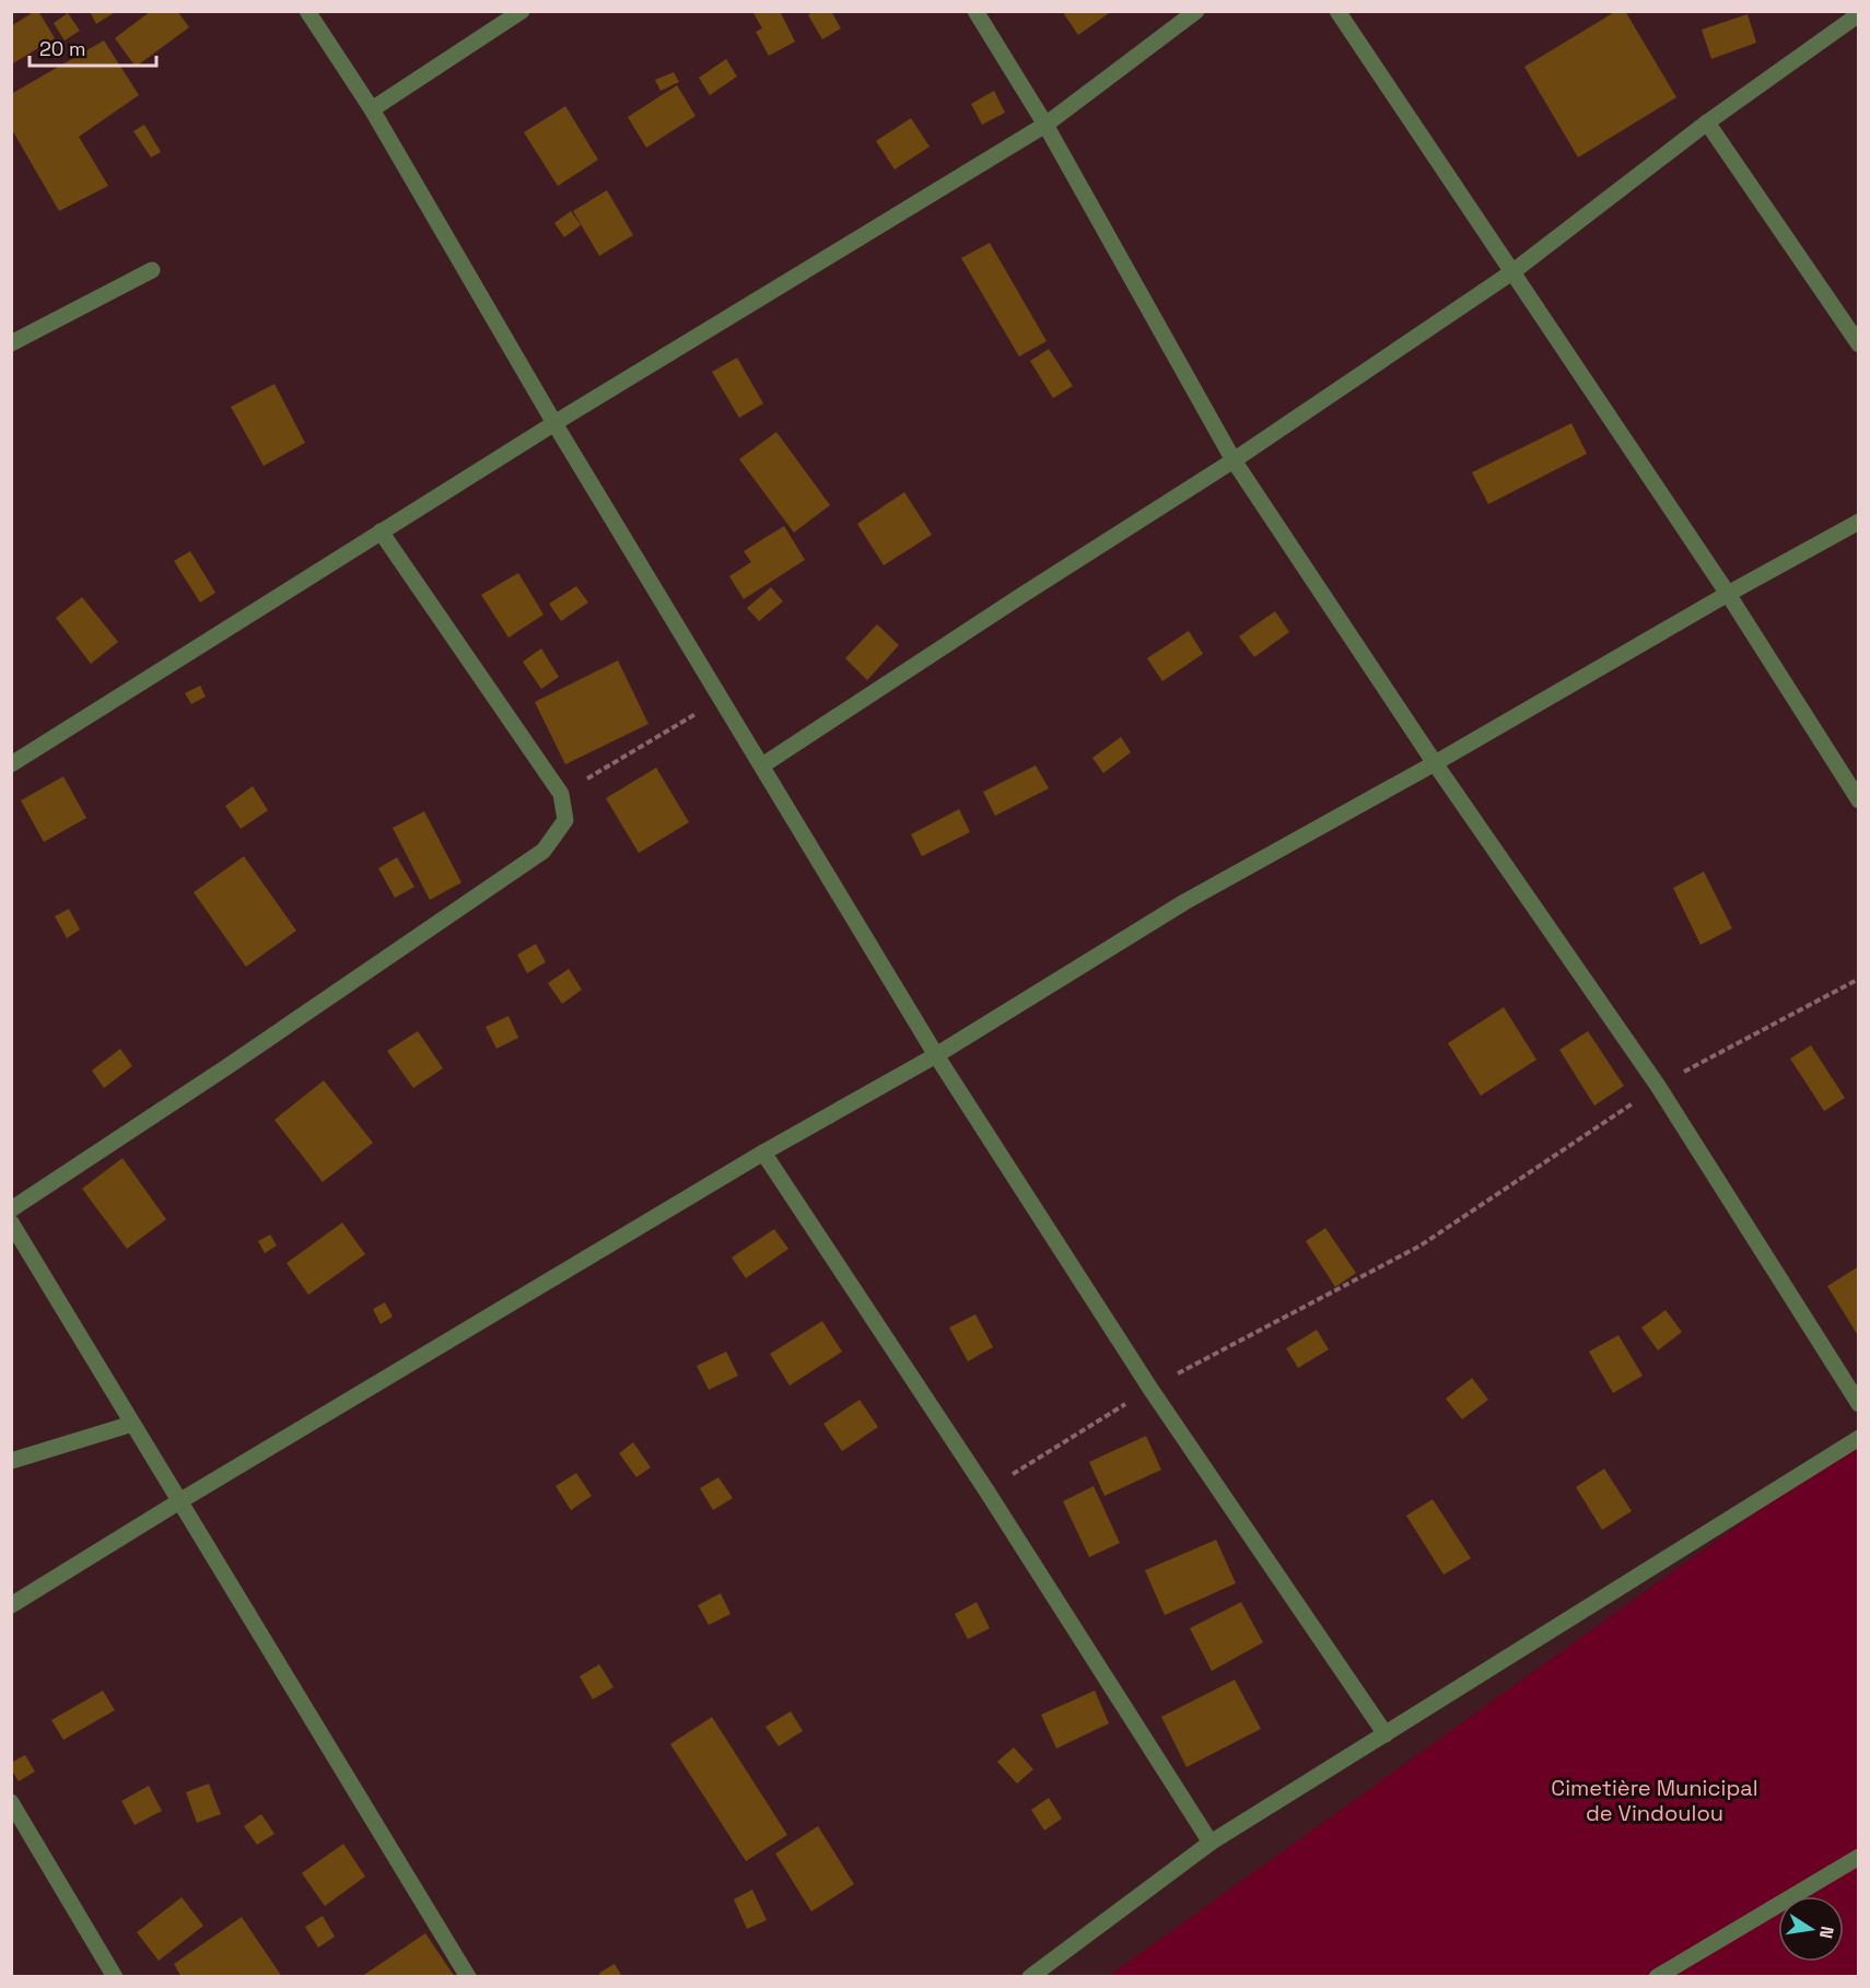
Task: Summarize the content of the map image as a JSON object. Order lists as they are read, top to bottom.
{
  "parks": ["Cimetière Municipal de Vindoulou"],
  "scale_bar": "20 m",
  "north": "right"
}
